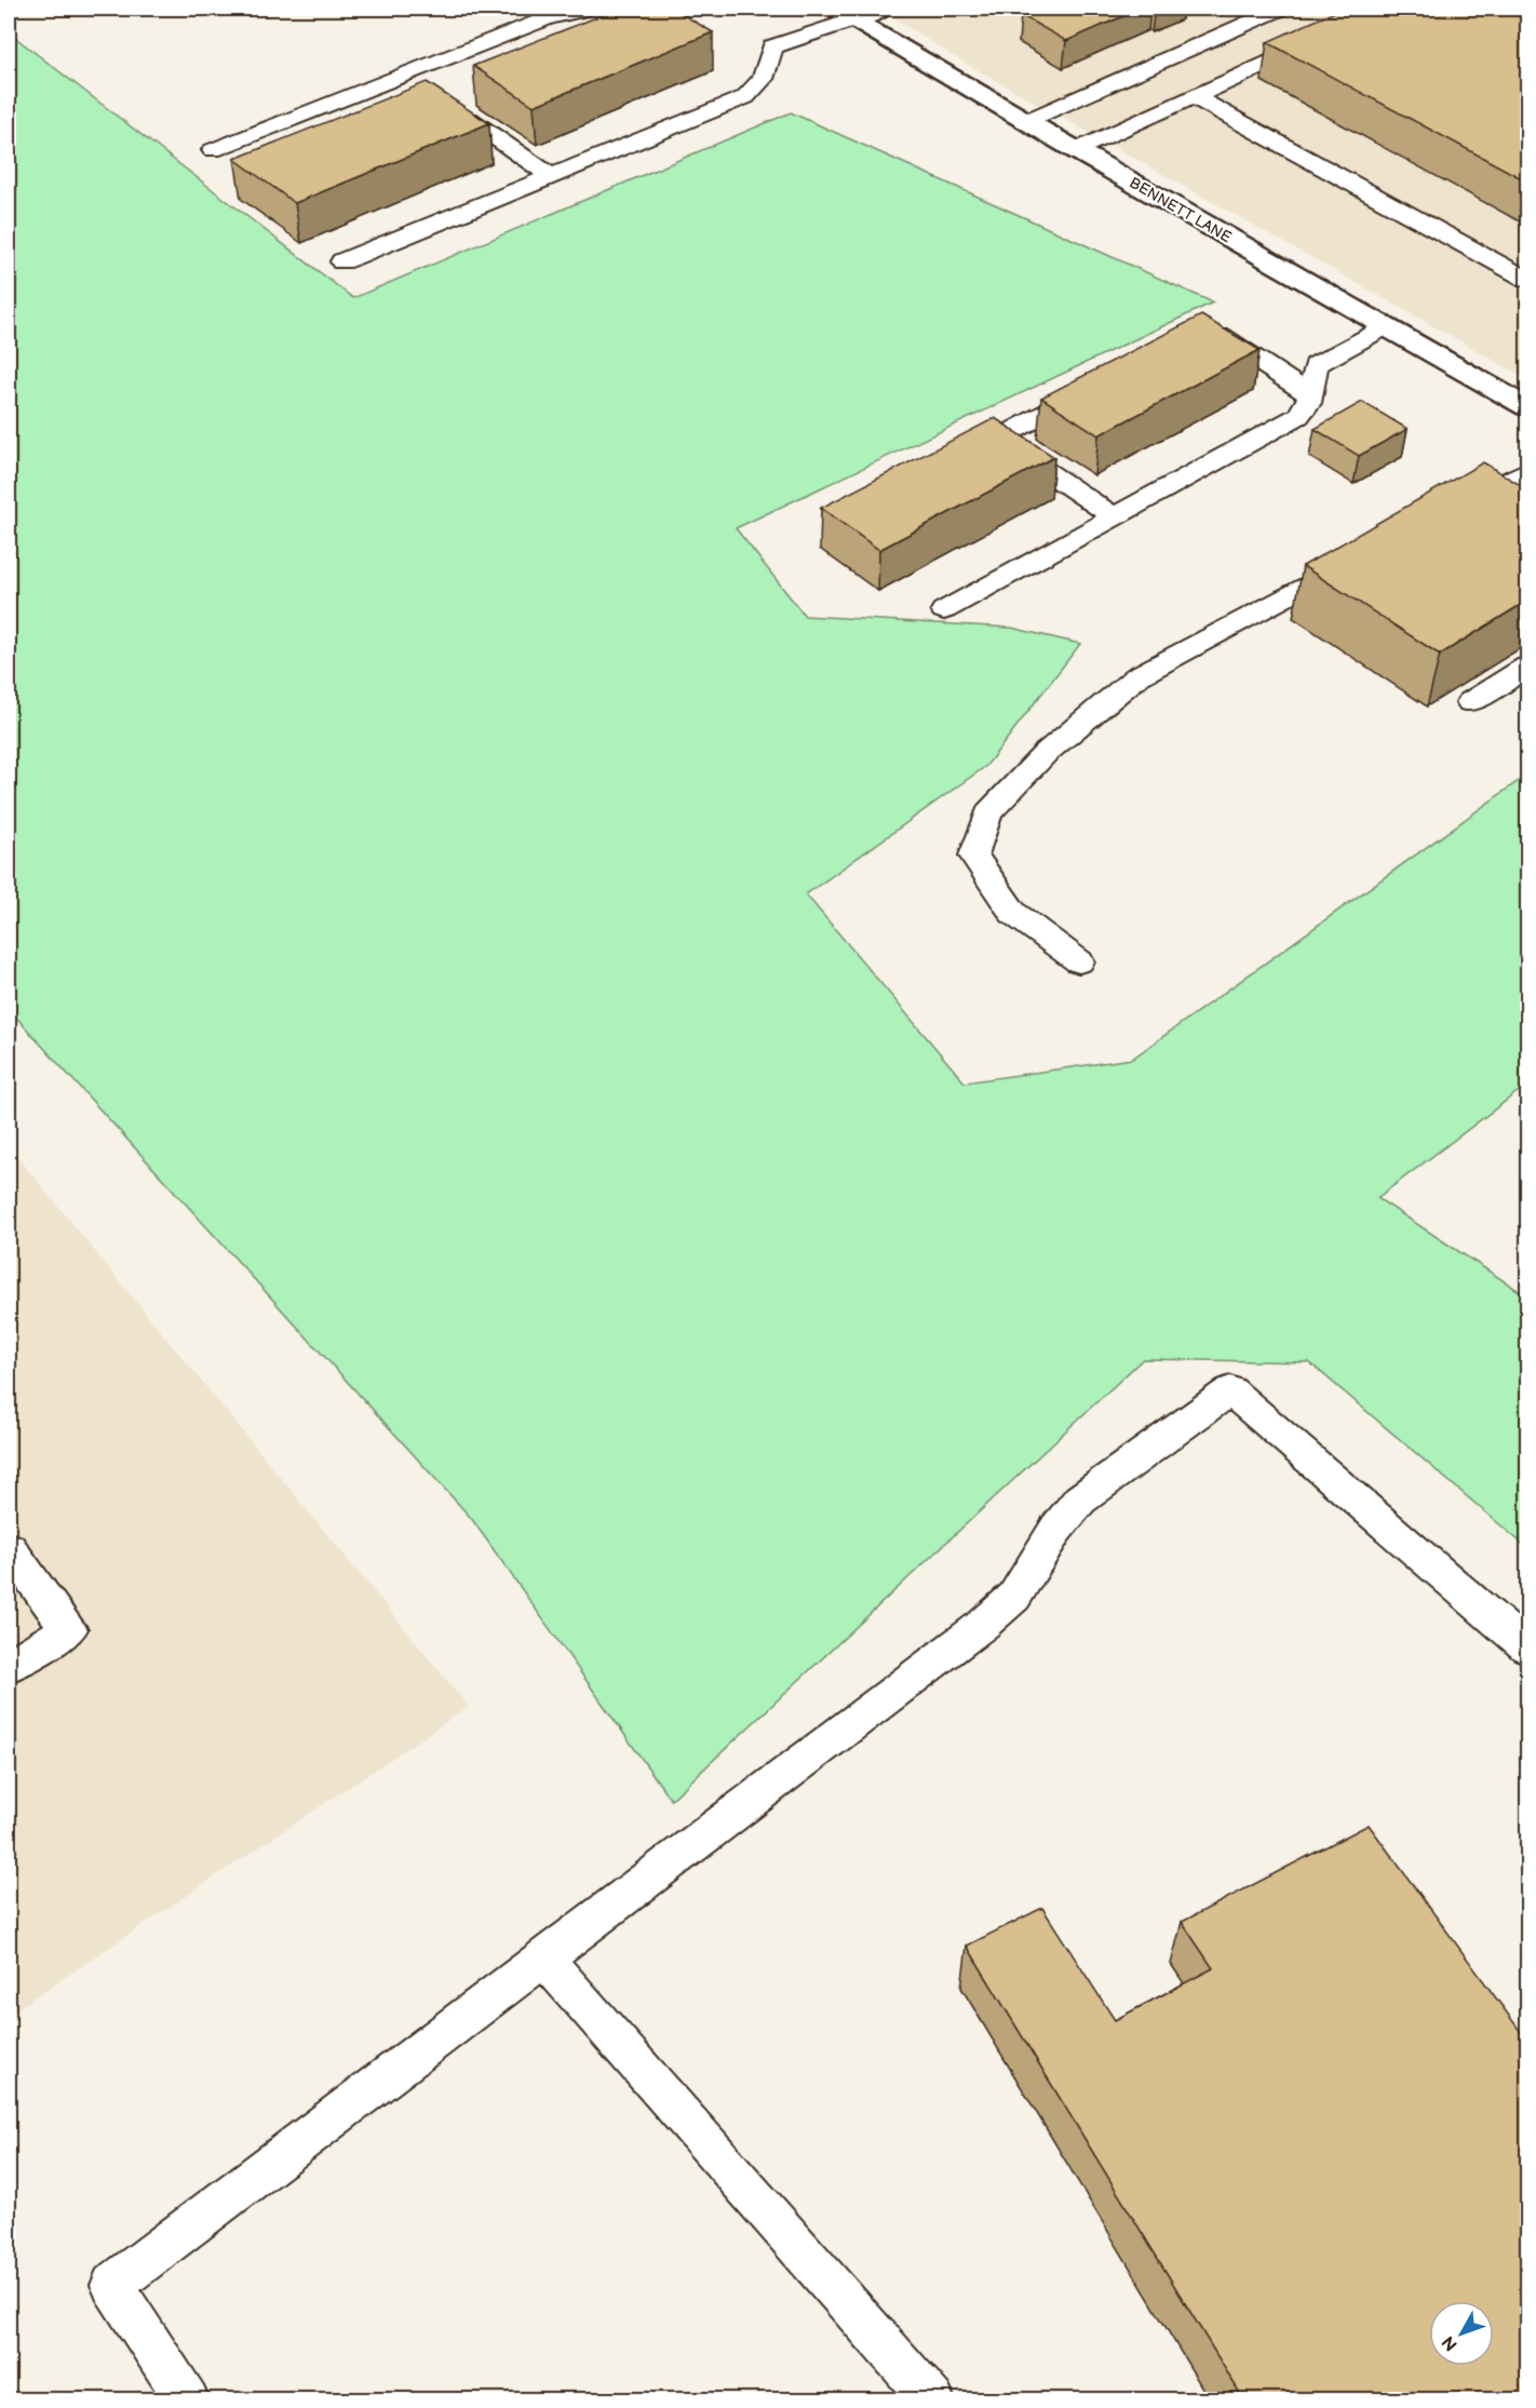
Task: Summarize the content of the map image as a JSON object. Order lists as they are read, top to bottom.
{
  "streets": {
    "street": ["BENNETT LANE"]
  },
  "north": "bottom left"
}
